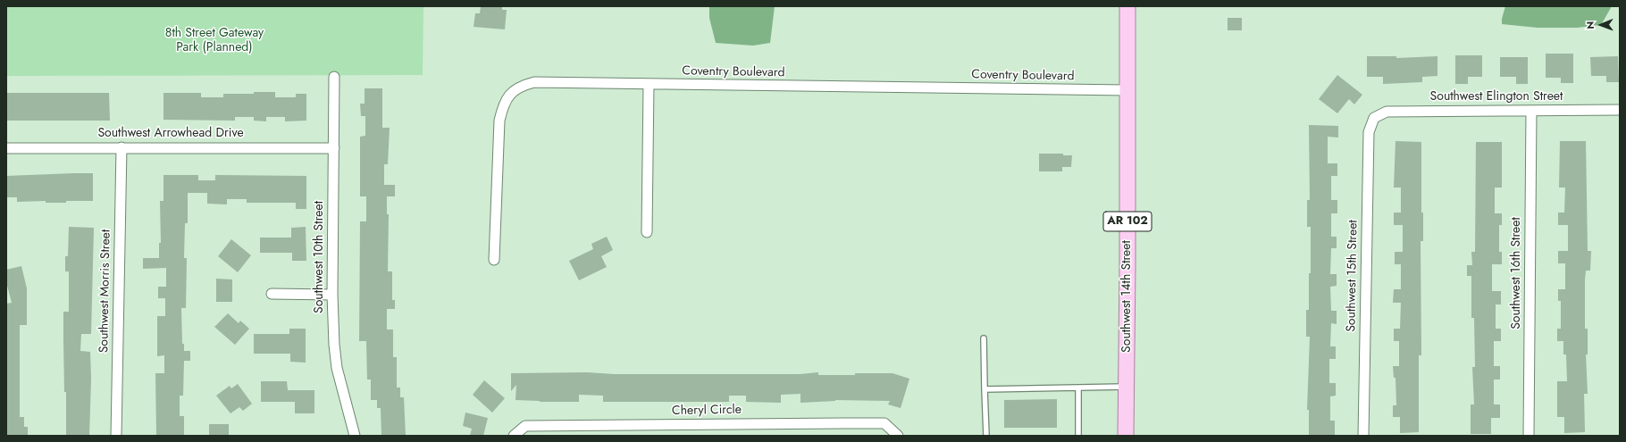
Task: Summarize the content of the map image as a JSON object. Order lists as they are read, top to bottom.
{
  "streets": {
    "main road": ["AR 102", "Southwest 14th Street"],
    "street": [
      "Coventry Boulevard",
      "Southwest Elington Street",
      "Southwest Arrowhead Drive",
      "Southwest 10th Street",
      "Southwest 16th Street",
      "Southwest 15th Street",
      "Southwest Morris Street",
      "Cheryl Circle"
    ]
  },
  "crossings": [
    ["Coventry Boulevard", "Southwest 14th Street"],
    ["Southwest Elington Street", "Southwest 16th Street"],
    ["Southwest Elington Street", "Southwest 15th Street"],
    ["Southwest Arrowhead Drive", "Southwest 10th Street"],
    ["Southwest Arrowhead Drive", "Southwest Morris Street"]
  ],
  "parks": ["8th Street Gateway Park (Planned)"],
  "north": "left"
}
